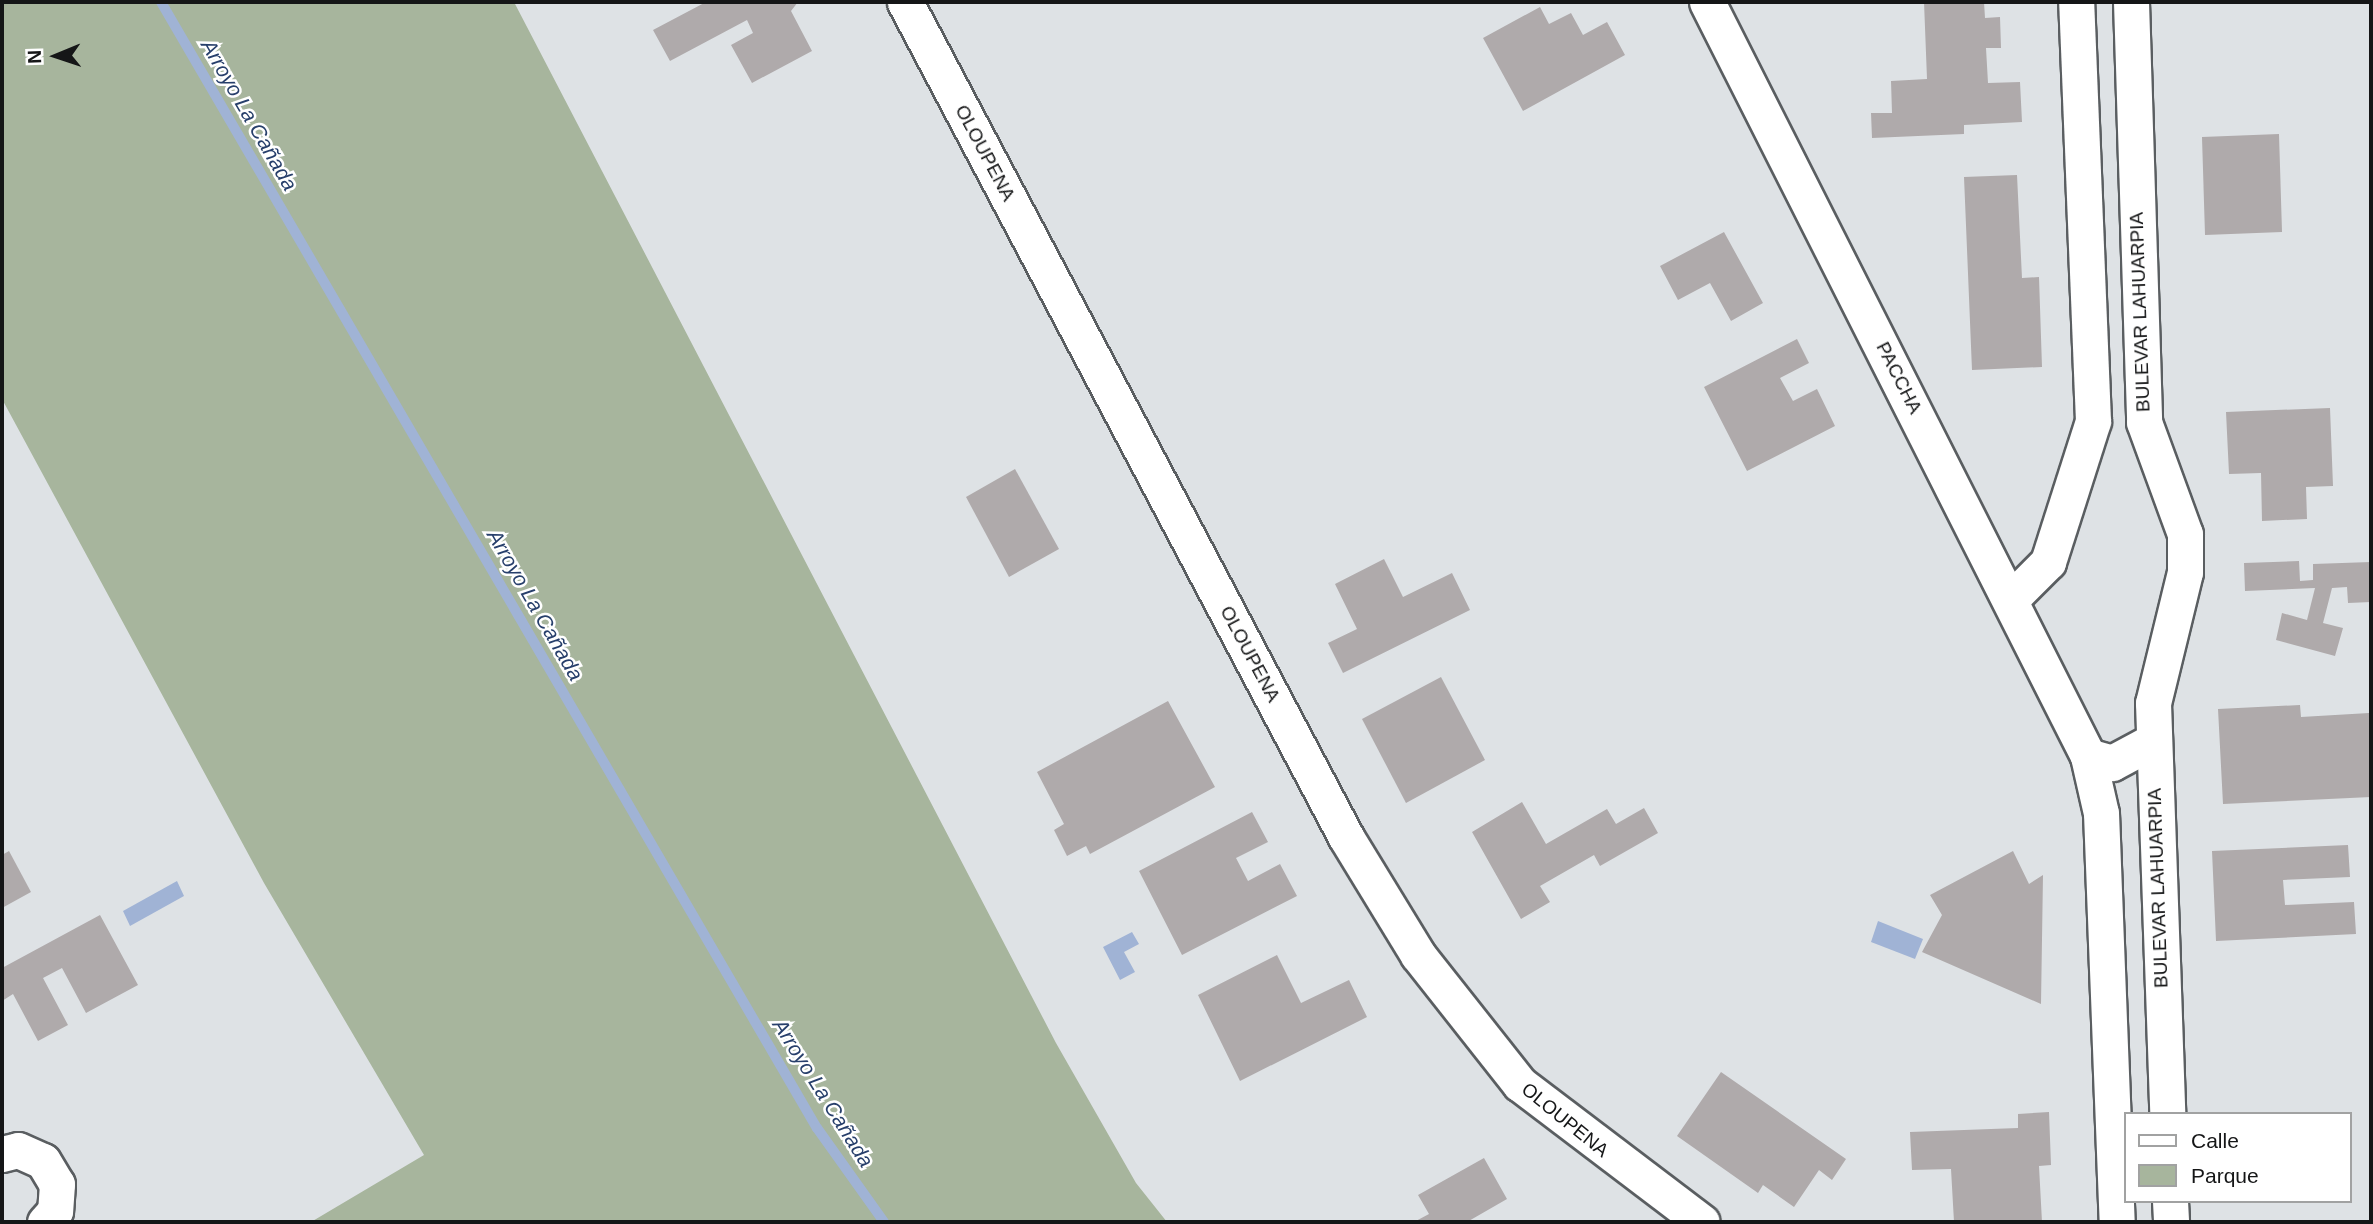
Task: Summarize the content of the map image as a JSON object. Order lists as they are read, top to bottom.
{
  "streets": {
    "street": ["OLOUPENA", "BULEVAR LAHUARPIA", "PACCHA"]
  },
  "water": ["Arroyo La Cañada"],
  "legend": ["Calle", "Parque"],
  "north": "left"
}
